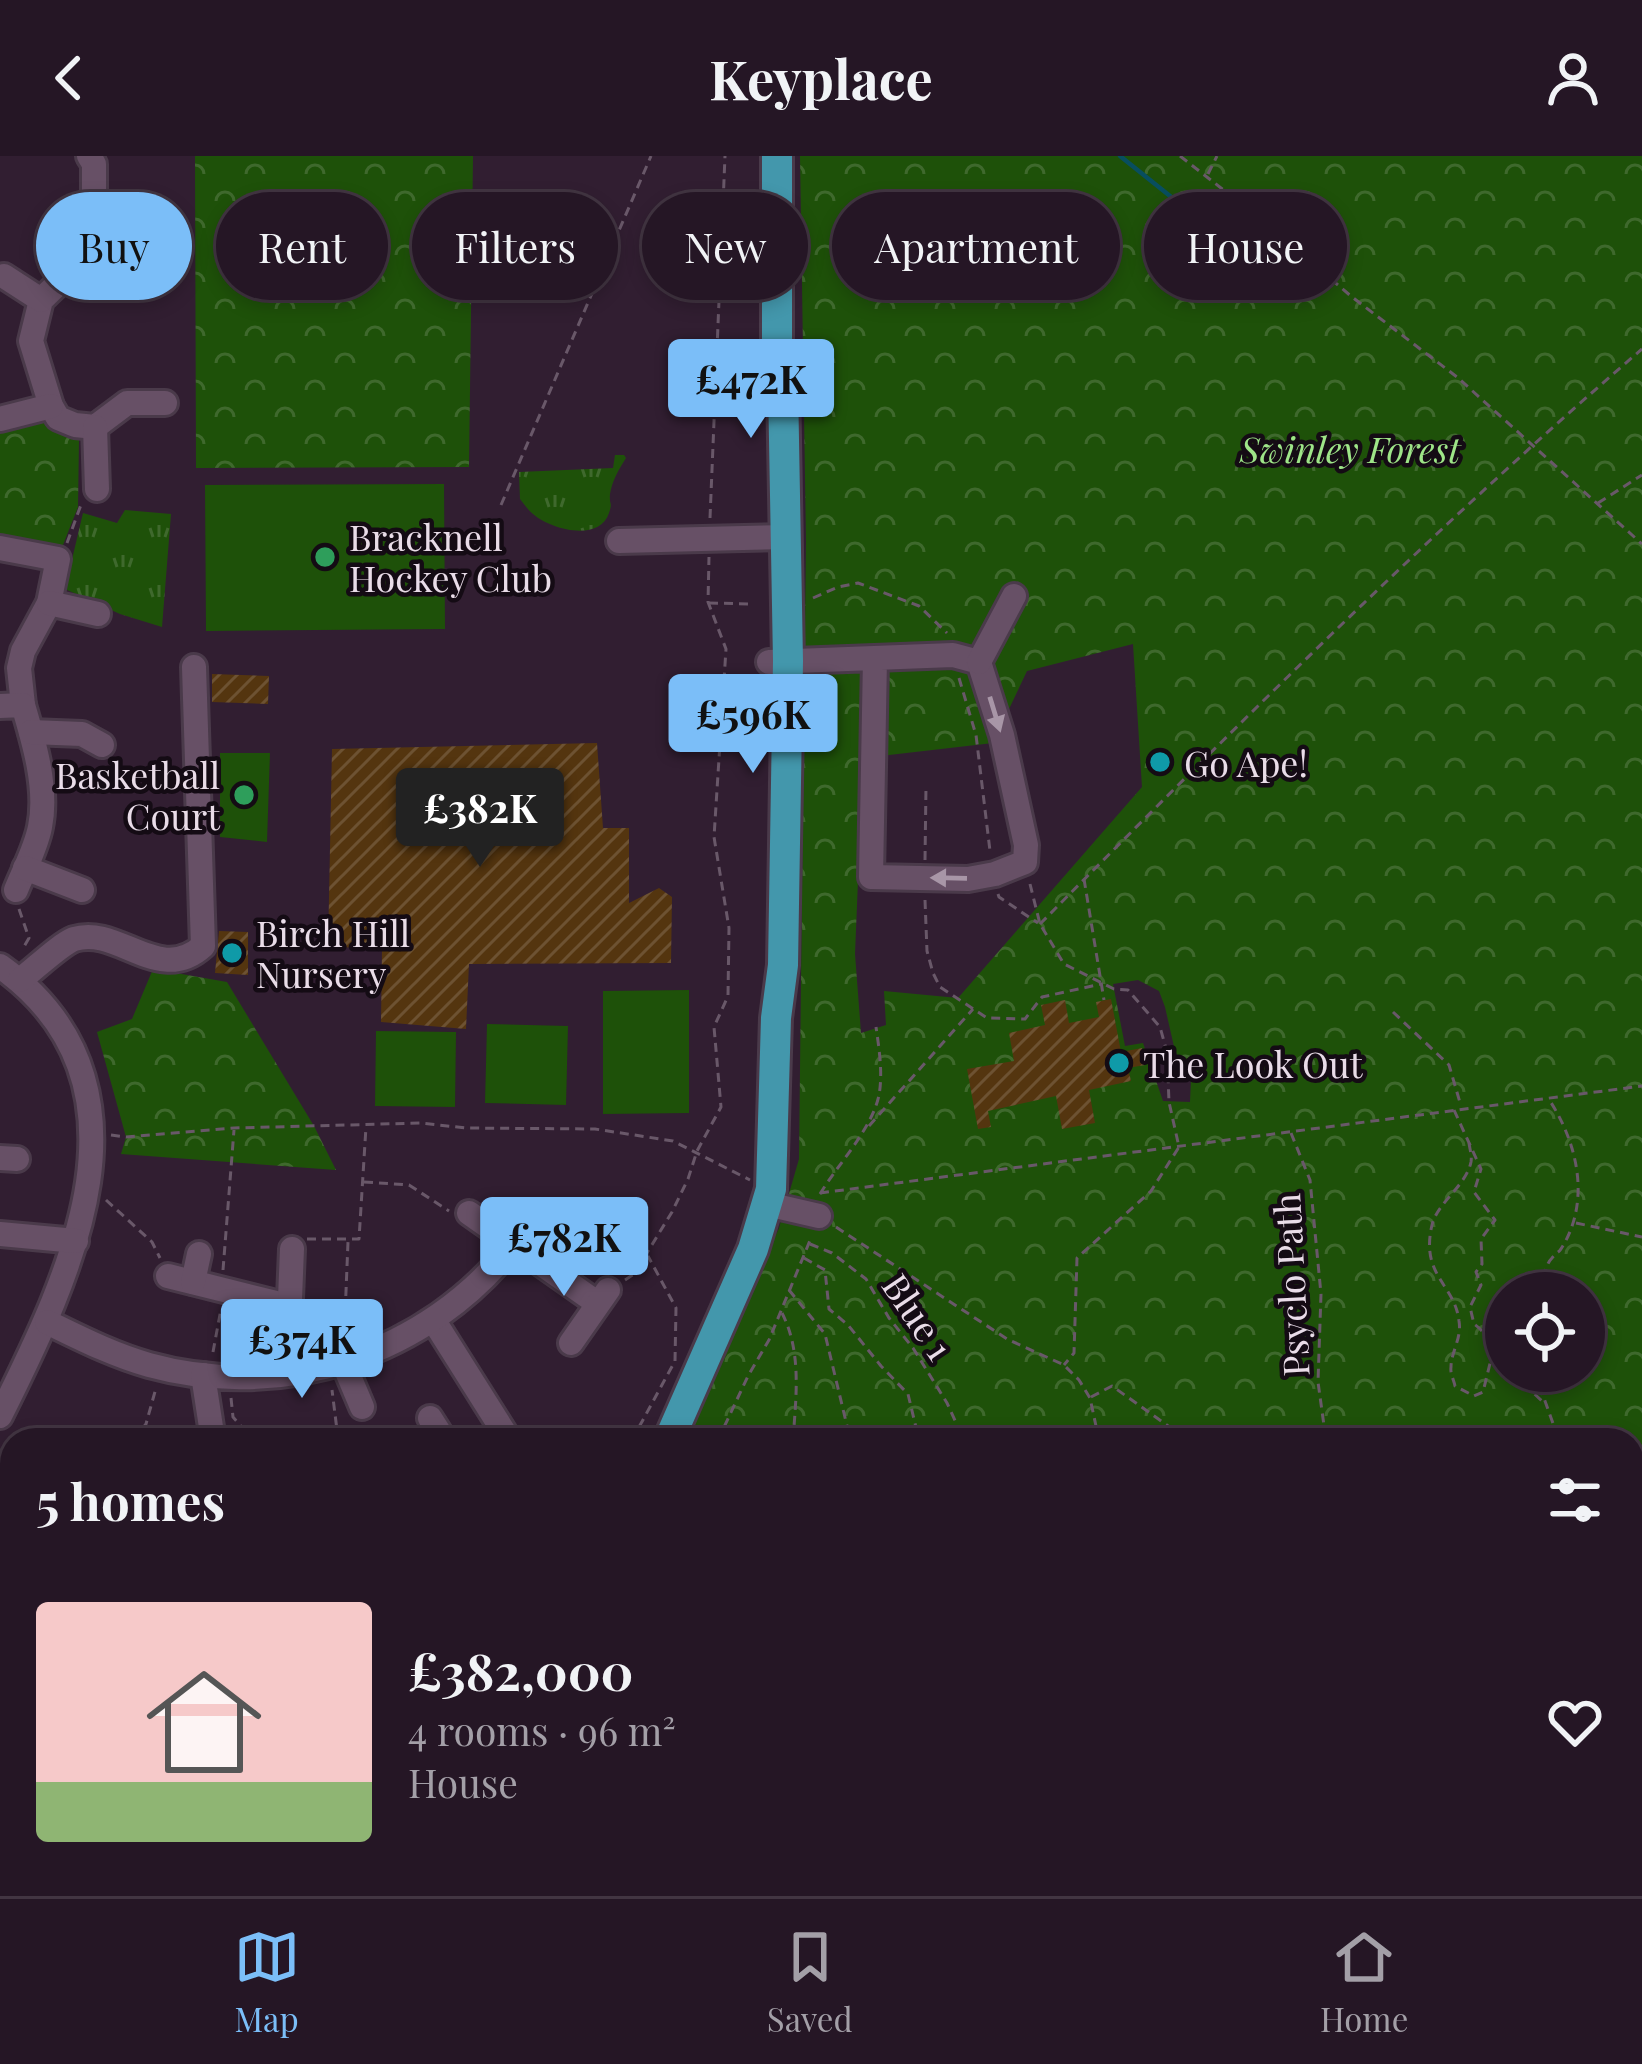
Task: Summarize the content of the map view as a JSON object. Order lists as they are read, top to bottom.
{
  "streets": {
    "path": ["Psyclo Path", "Blue 1"]
  },
  "parks": ["Swinley Forest"],
  "places": [
    "Bracknell Hockey Club",
    "Go Ape!",
    "Basketball Court",
    "Birch Hill Nursery",
    "The Look Out"
  ],
  "page": {
    "header": "Keyplace",
    "chip": [
      "Buy",
      "Rent",
      "Filters",
      "New",
      "Apartment",
      "House"
    ],
    "price": [
      "£472K",
      "£596K",
      "£382K",
      "£782K",
      "£374K"
    ],
    "heading": "5 homes",
    "list": [
      {
        "name": "£382,000",
        "note": "4 rooms · 96 m² · House"
      }
    ],
    "tabs": ["Map", "Saved", "Home"]
  }
}
